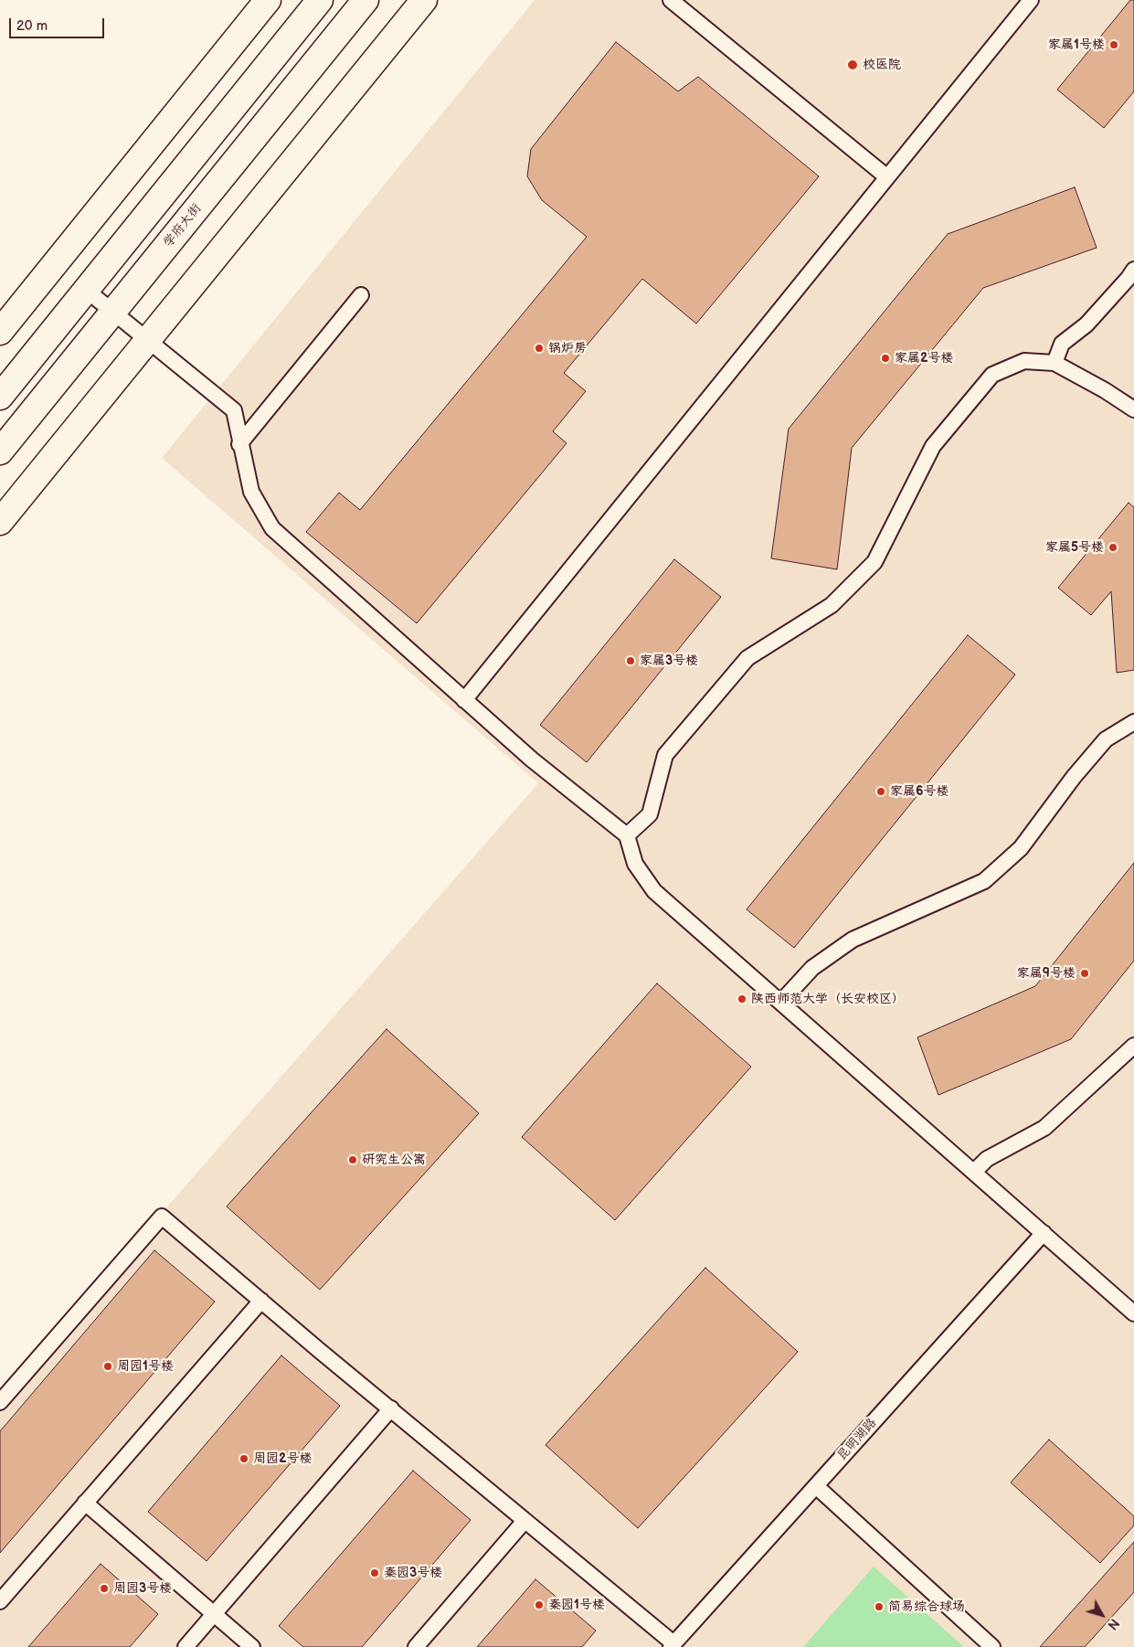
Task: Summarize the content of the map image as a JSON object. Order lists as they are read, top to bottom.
{
  "streets": {
    "street": ["学府大街"],
    "lane": ["昆明湖路"]
  },
  "places": [
    "家属1号楼",
    "校医院",
    "锅炉房",
    "家属2号楼",
    "家属5号楼",
    "家属3号楼",
    "家属6号楼",
    "家属9号楼",
    "陕西师范大学（长安校区）",
    "研究生公寓",
    "周园1号楼",
    "周园2号楼",
    "秦园3号楼",
    "周园3号楼",
    "秦园1号楼",
    "简易综合球场"
  ],
  "scale_bar": "20 m",
  "north": "bottom right"
}
